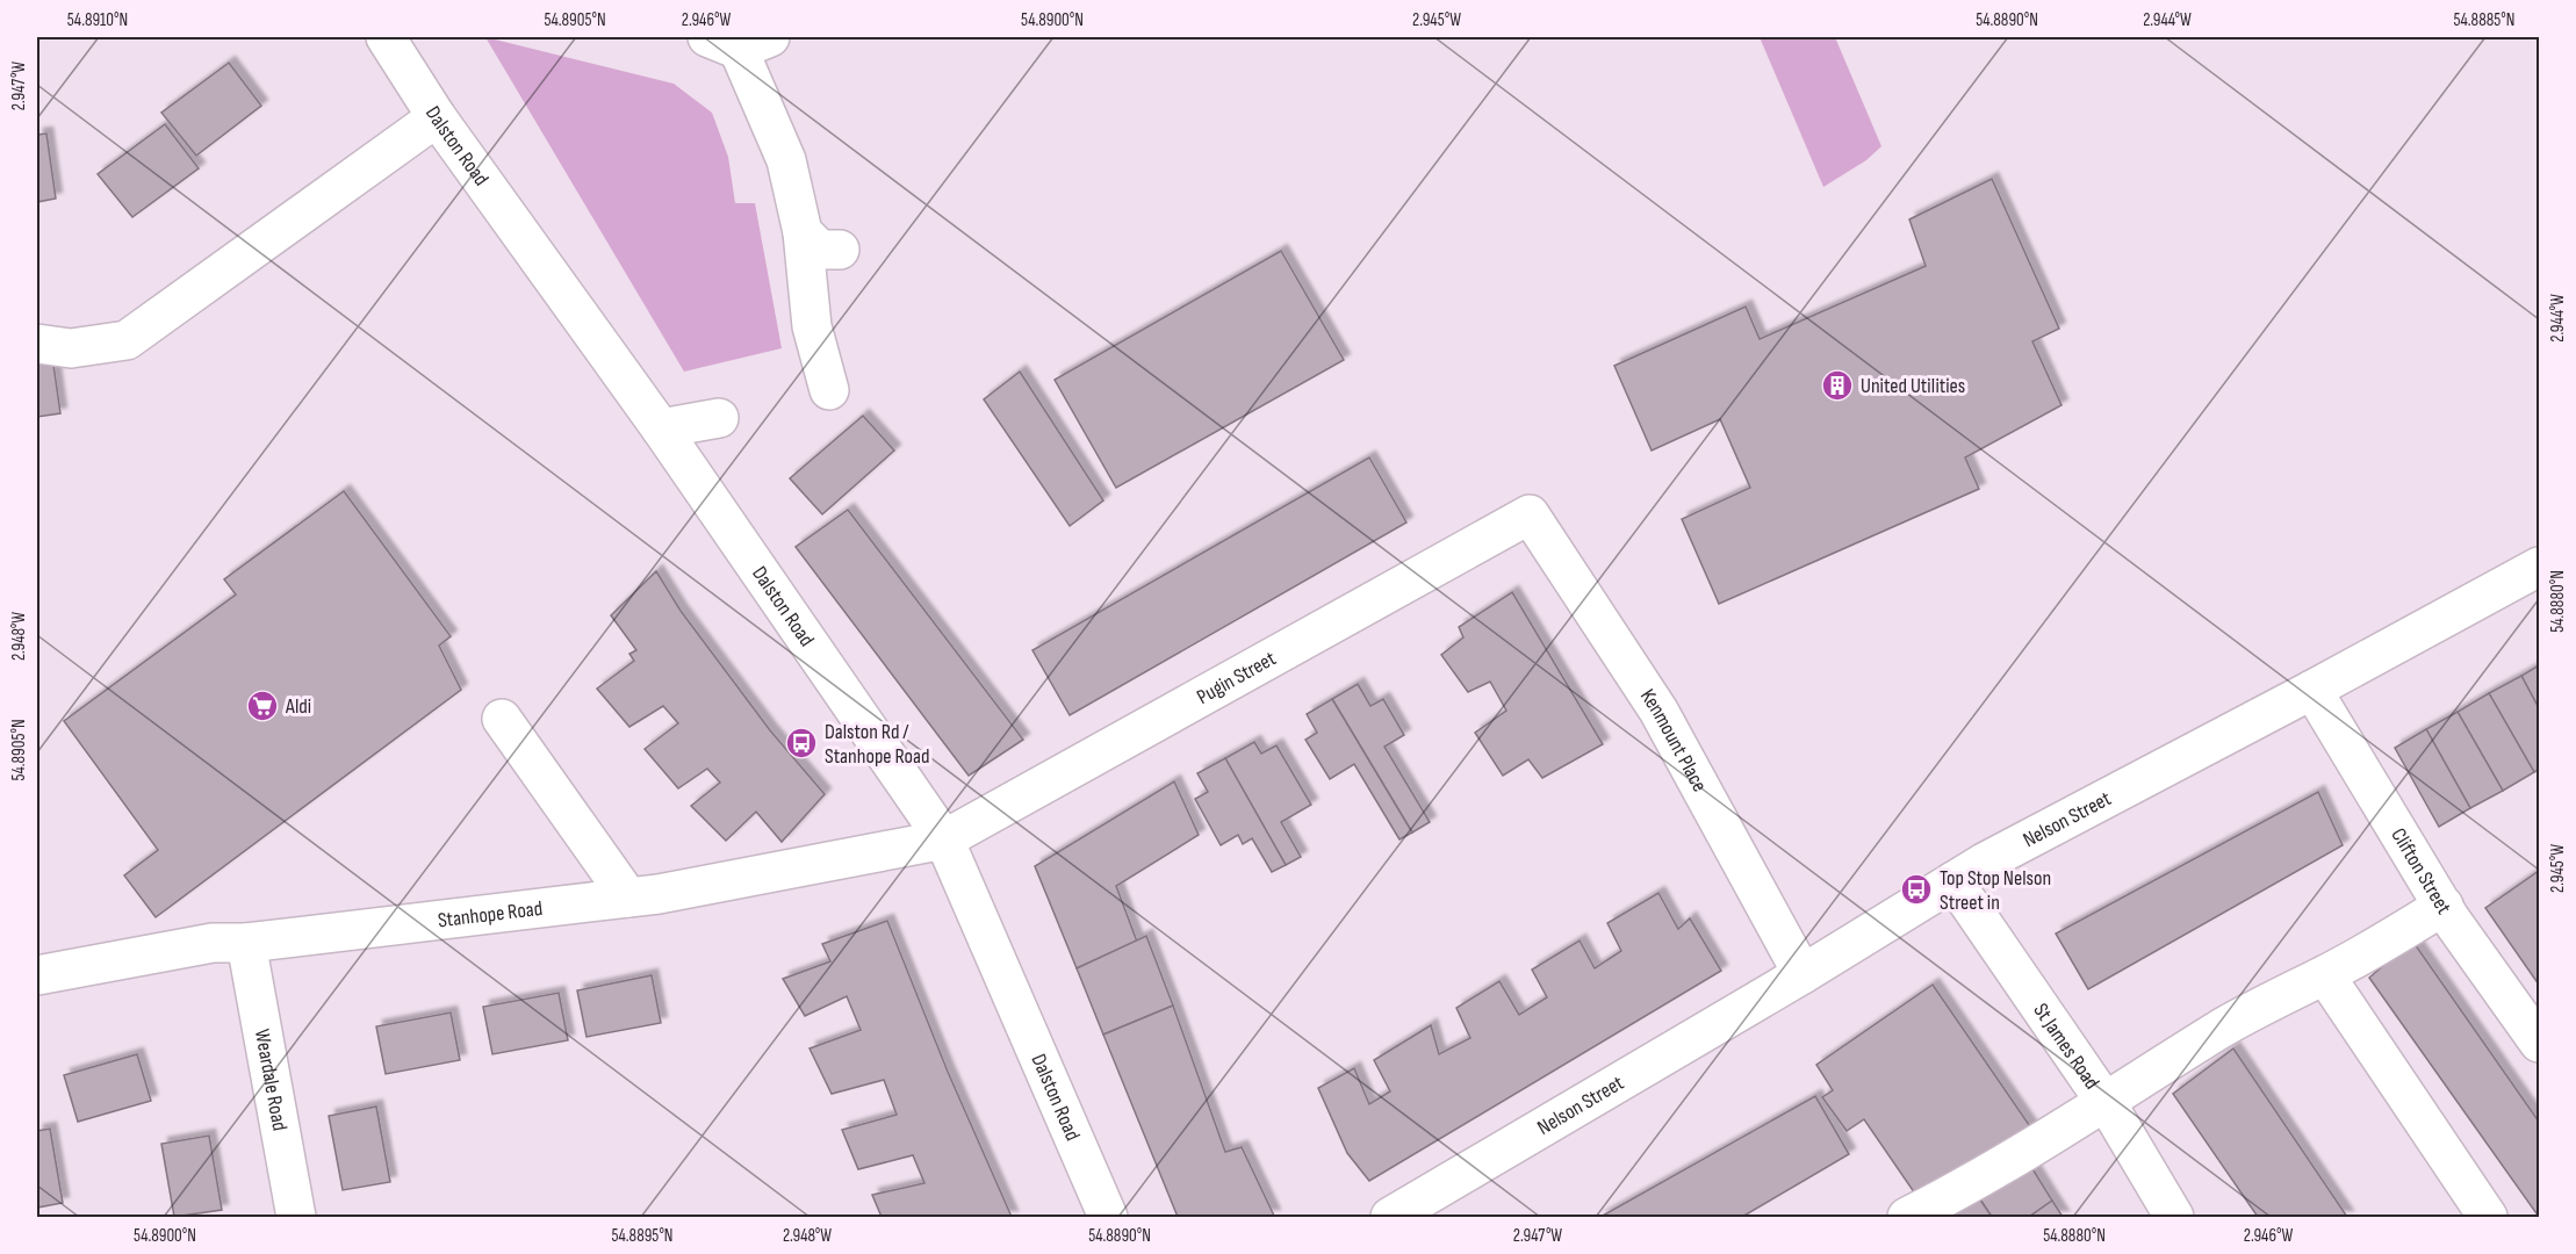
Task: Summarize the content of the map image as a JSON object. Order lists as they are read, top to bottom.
{
  "streets": {
    "street": [
      "Dalston Road",
      "Pugin Street",
      "Kenmount Place",
      "Nelson Street",
      "Clifton Street",
      "Stanhope Road",
      "St James Road",
      "Weardale Road"
    ]
  },
  "crossings": [
    ["Dalston Road", "Pugin Street"],
    ["Dalston Road", "Stanhope Road"],
    ["Pugin Street", "Kenmount Place"],
    ["Pugin Street", "Stanhope Road"],
    ["Kenmount Place", "Nelson Street"],
    ["Nelson Street", "Clifton Street"],
    ["Nelson Street", "St James Road"],
    ["Stanhope Road", "Weardale Road"]
  ],
  "places": {
    "building": ["United Utilities"],
    "supermarket": ["Aldi"],
    "bus stop": ["Dalston Rd / Stanhope Road", "Top Stop Nelson Street in"]
  },
  "coordinates": [
    "54.8910°N",
    "54.8905°N",
    "2.946°W",
    "54.8900°N",
    "2.945°W",
    "54.8890°N",
    "2.944°W",
    "54.8885°N",
    "2.947°W",
    "54.8880°N",
    "2.948°W",
    "54.8895°N"
  ]
}
